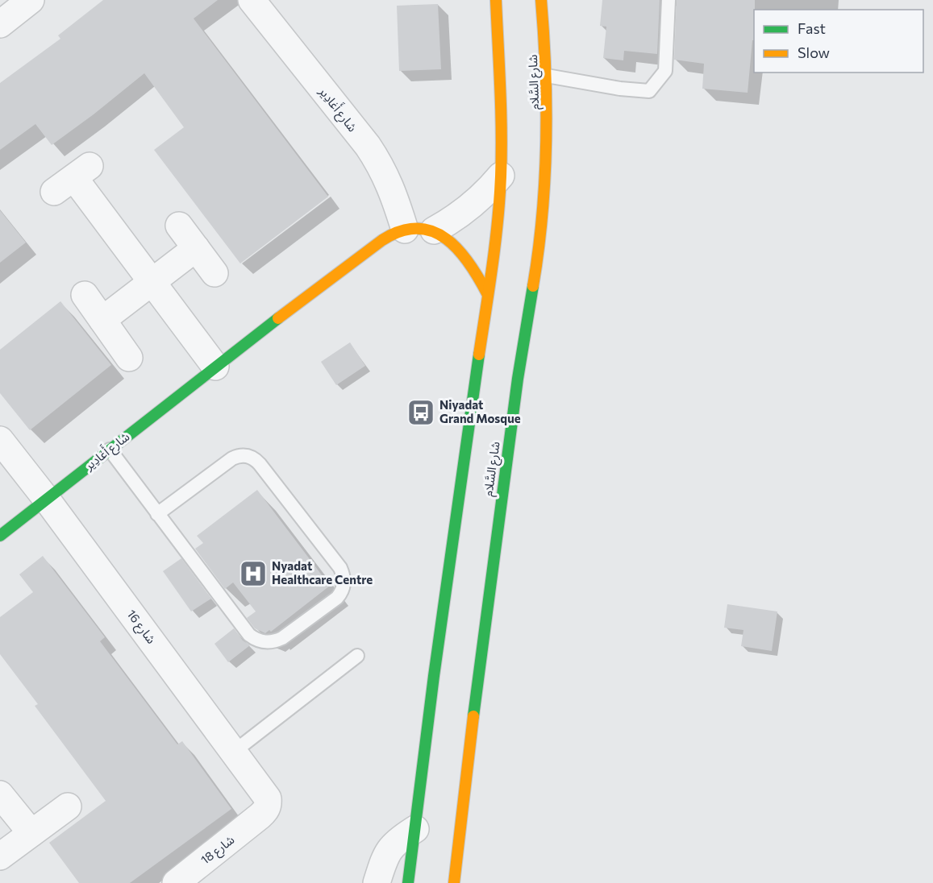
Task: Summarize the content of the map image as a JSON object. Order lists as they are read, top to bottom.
{
  "streets": {
    "street": [
      "شارع السَّلام",
      "شارع أَغادِير",
      "شارع 16",
      "شارع 18"
    ]
  },
  "crossings": [
    ["شارع أَغادِير", "شارع 16"],
    ["شارع 16", "شارع 18"]
  ],
  "places": {
    "bus stop": ["Niyadat Grand Mosque"],
    "hospital": ["Nyadat Healthcare Centre"]
  },
  "legend": ["Fast", "Slow"]
}
